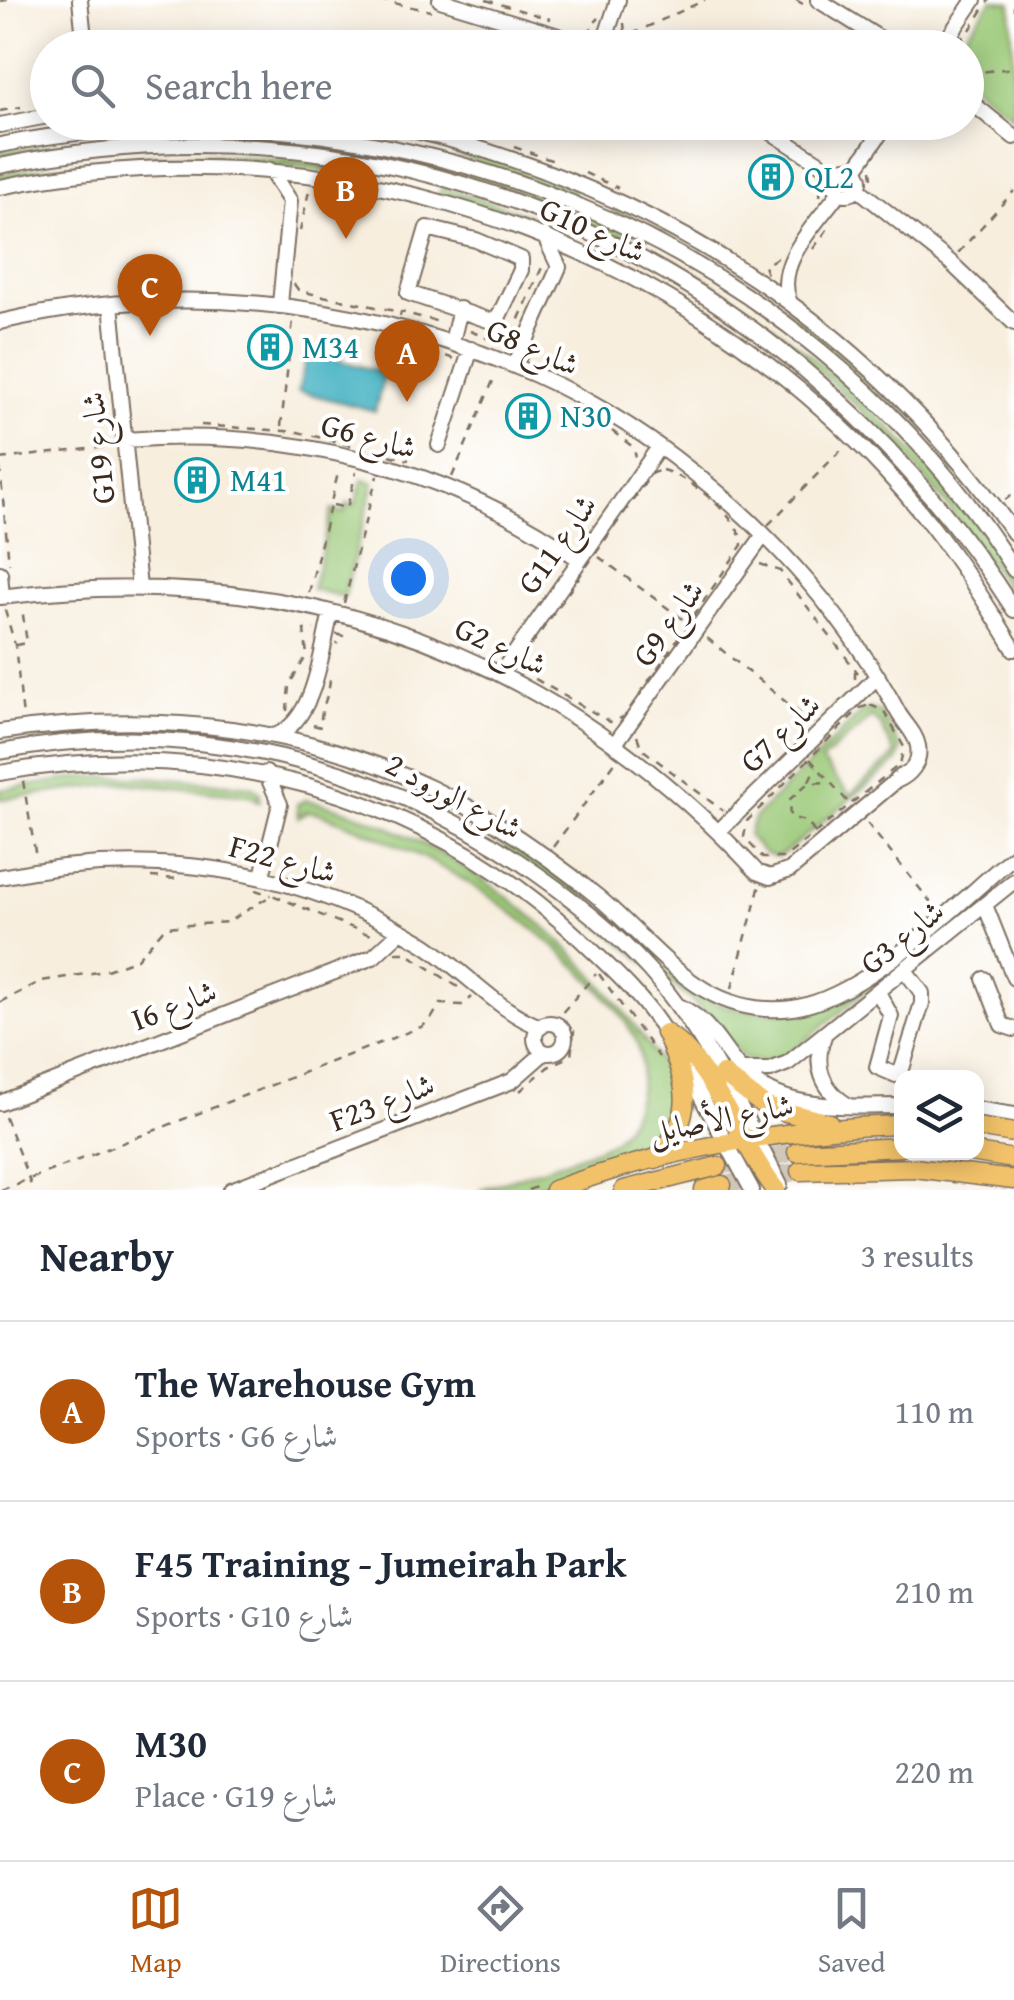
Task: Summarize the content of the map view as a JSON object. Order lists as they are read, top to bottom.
{
  "streets": {
    "main road": ["شارع الأصايل"],
    "street": [
      "G10 شارع",
      "G8 شارع",
      "G6 شارع",
      "G19 شارع",
      "G11 شارع",
      "G9 شارع",
      "G2 شارع",
      "G7 شارع",
      "شارع الورود 2",
      "F22 شارع",
      "G3 شارع",
      "I6 شارع",
      "F23 شارع"
    ]
  },
  "crossings": [
    ["G8 شارع", "G19 شارع"],
    ["G8 شارع", "G11 شارع"],
    ["G8 شارع", "G9 شارع"],
    ["G8 شارع", "G7 شارع"],
    ["G6 شارع", "G19 شارع"],
    ["G6 شارع", "G11 شارع"],
    ["G19 شارع", "G2 شارع"],
    ["G11 شارع", "G2 شارع"],
    ["G9 شارع", "G2 شارع"],
    ["G2 شارع", "G7 شارع"],
    ["شارع الورود 2", "G3 شارع"],
    ["شارع الورود 2", "شارع الأصايل"],
    ["F22 شارع", "I6 شارع"],
    ["F22 شارع", "F23 شارع"]
  ],
  "places": {
    "building": [
      "QL2",
      "M34",
      "N30",
      "M41"
    ]
  },
  "page": {
    "search": "Search here",
    "pins": ["B", "C", "A"],
    "heading": ["Nearby", "3 results"],
    "list": [
      {
        "mark": "A",
        "name": "The Warehouse Gym",
        "note": "Sports · G6 شارع",
        "value": "110 m"
      },
      {
        "mark": "B",
        "name": "F45 Training - Jumeirah Park",
        "note": "Sports · G10 شارع",
        "value": "210 m"
      },
      {
        "mark": "C",
        "name": "M30",
        "note": "Place · G19 شارع",
        "value": "220 m"
      }
    ],
    "nav": ["Map", "Directions", "Saved"]
  }
}
